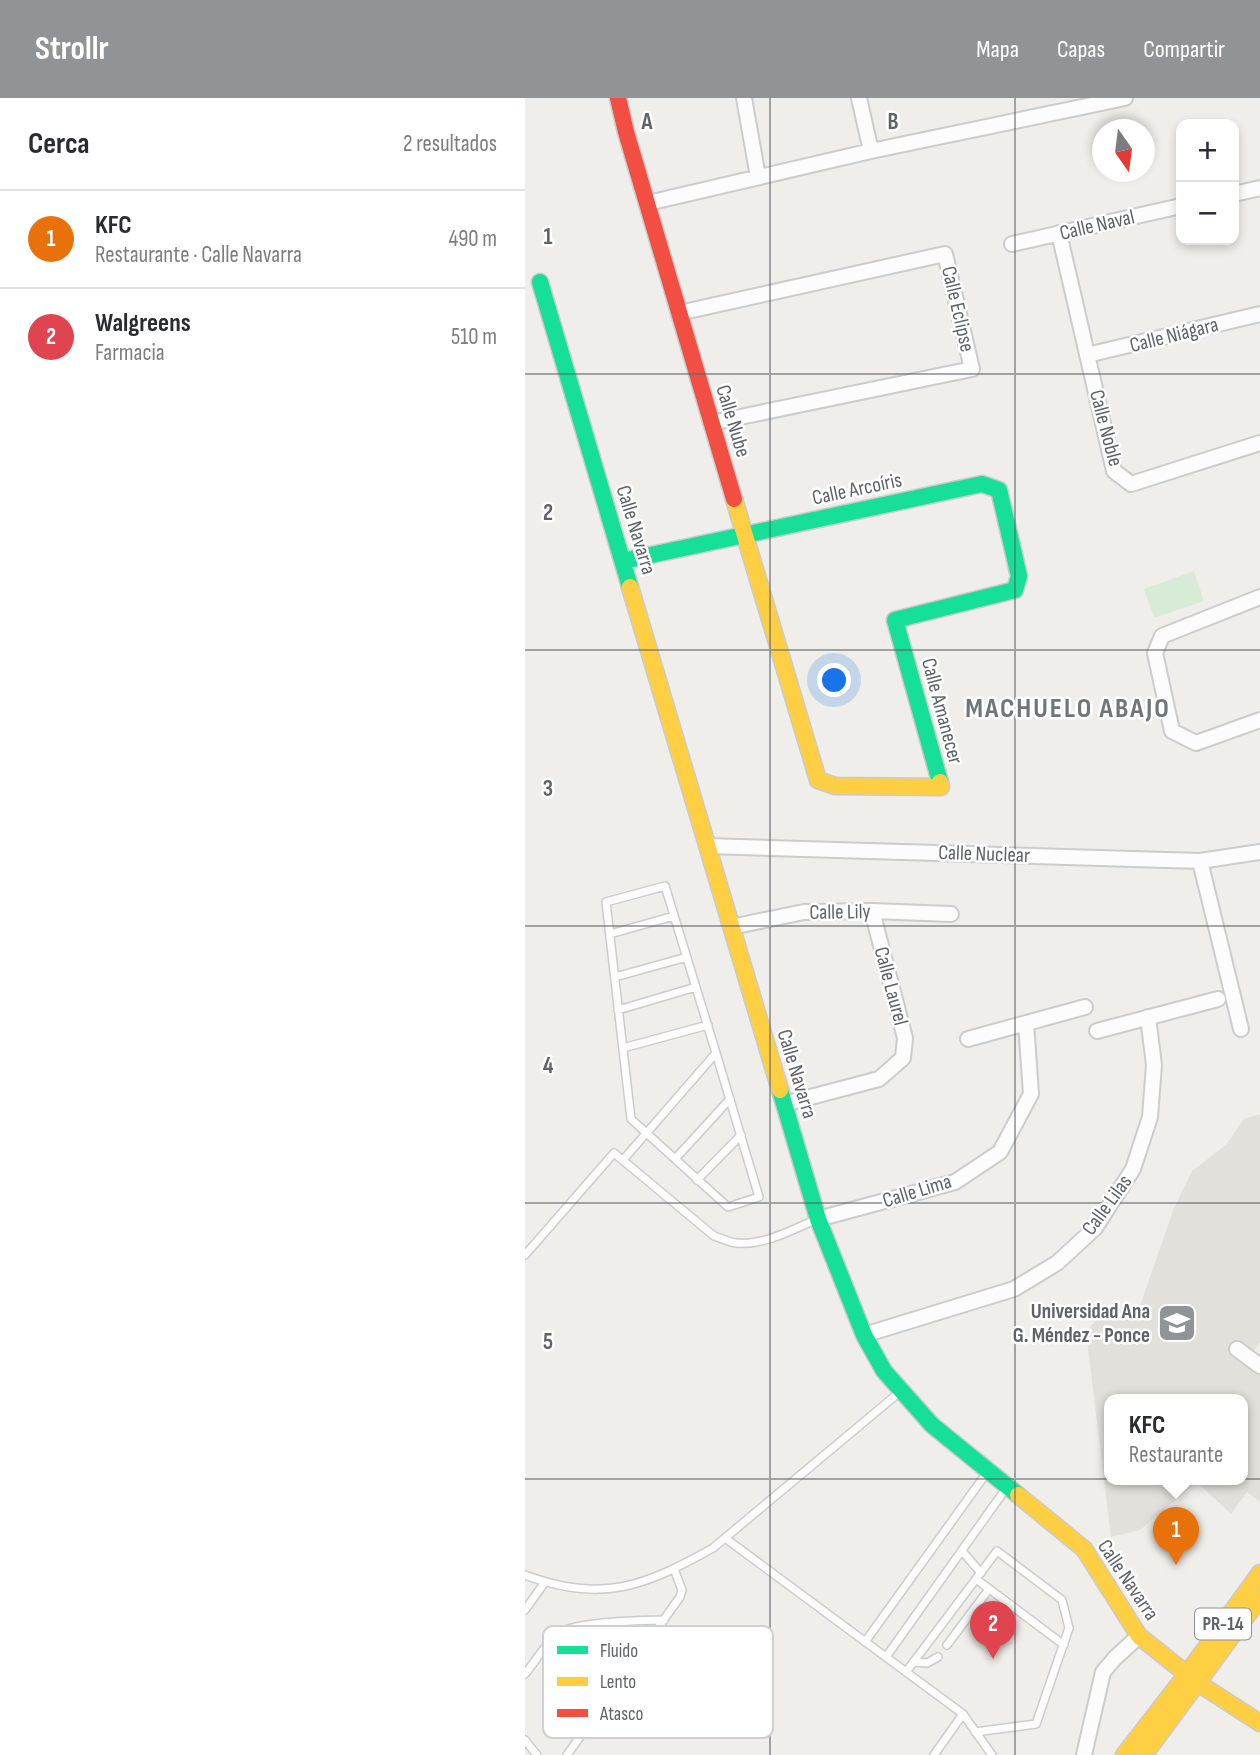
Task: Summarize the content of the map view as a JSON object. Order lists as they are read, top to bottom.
{
  "streets": {
    "street": [
      "Calle Naval",
      "Calle Eclipse",
      "Calle Niágara",
      "Calle Nube",
      "Calle Noble",
      "Calle Arcoíris",
      "Calle Navarra",
      "Calle Amanecer",
      "Calle Nuclear",
      "Calle Lily",
      "Calle Laurel",
      "Calle Lima",
      "Calle Lilas",
      "PR-14"
    ]
  },
  "crossings": [
    ["Calle Naval", "Calle Noble"],
    ["Calle Eclipse", "Calle Nube"],
    ["Calle Niágara", "Calle Noble"],
    ["Calle Nube", "Calle Arcoíris"],
    ["Calle Nube", "Calle Amanecer"],
    ["Calle Arcoíris", "Calle Navarra"],
    ["Calle Arcoíris", "Calle Amanecer"],
    ["Calle Navarra", "Calle Nuclear"],
    ["Calle Navarra", "Calle Lily"],
    ["Calle Navarra", "Calle Laurel"],
    ["Calle Navarra", "Calle Lima"],
    ["Calle Navarra", "Calle Lilas"],
    ["Calle Navarra", "PR-14"],
    ["Calle Lily", "Calle Laurel"]
  ],
  "districts": ["MACHUELO ABAJO"],
  "places": {
    "school or university": ["Universidad Ana G. Méndez - Ponce"]
  },
  "legend": ["Fluido", "Lento", "Atasco"],
  "north": "bottom",
  "page": {
    "header": "Strollr",
    "nav": ["Mapa", "Capas", "Compartir"],
    "heading": ["Cerca", "2 resultados"],
    "map_buttons": ["+", "−"],
    "list": [
      {
        "mark": "1",
        "name": "KFC",
        "note": "Restaurante · Calle Navarra",
        "value": "490 m"
      },
      {
        "mark": "2",
        "name": "Walgreens",
        "note": "Farmacia",
        "value": "510 m"
      }
    ],
    "popup": ["KFC", "Restaurante"],
    "pins": ["1", "2"]
  },
  "grid": {
    "columns": ["A", "B"],
    "rows": [
      "1",
      "2",
      "3",
      "4",
      "5"
    ]
  }
}
